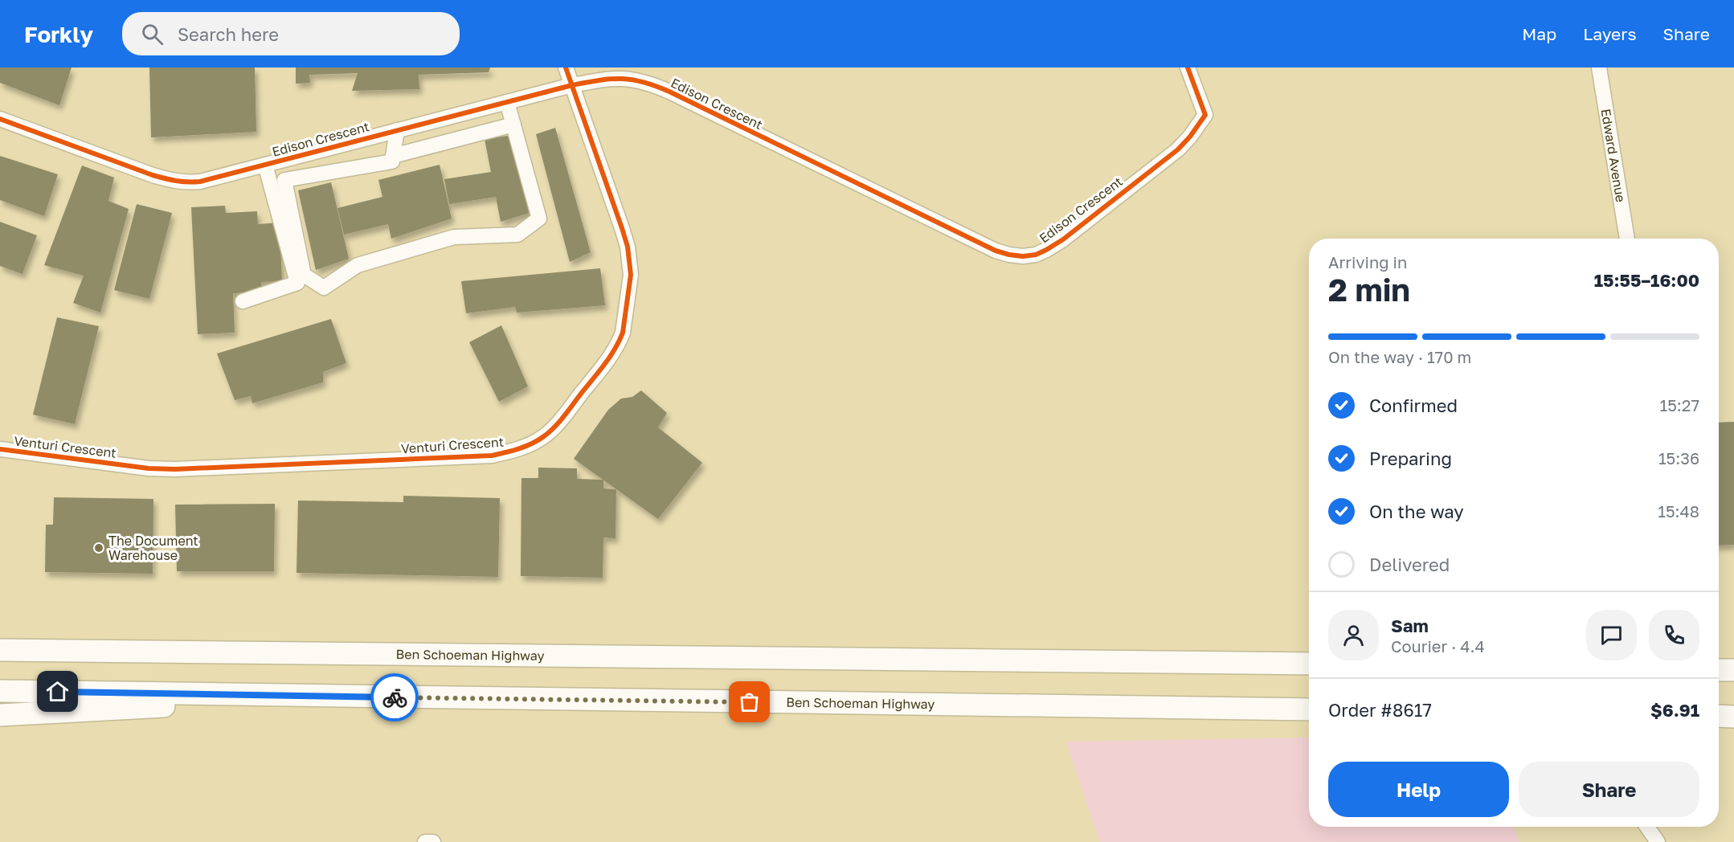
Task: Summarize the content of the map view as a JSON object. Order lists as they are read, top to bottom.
{
  "streets": {
    "highway": ["Ben Schoeman Highway"],
    "street": ["Edison Crescent", "Edward Avenue", "Venturi Crescent"]
  },
  "crossings": [
    ["Edison Crescent", "Venturi Crescent"]
  ],
  "places": ["The Document Warehouse"],
  "page": {
    "header": "Forkly",
    "search": "Search here",
    "nav": ["Map", "Layers", "Share"],
    "heading": ["2 min", "Arriving in", "15:55–16:00"],
    "panel": [
      "Sam",
      "Courier · 4.4",
      "Order #8617",
      "$6.91"
    ],
    "bar": "On the way · 170 m",
    "list": [
      ["Confirmed", "15:27"],
      ["Preparing", "15:36"],
      ["On the way", "15:48"],
      "Delivered"
    ],
    "buttons": ["Help", "Share"]
  }
}
